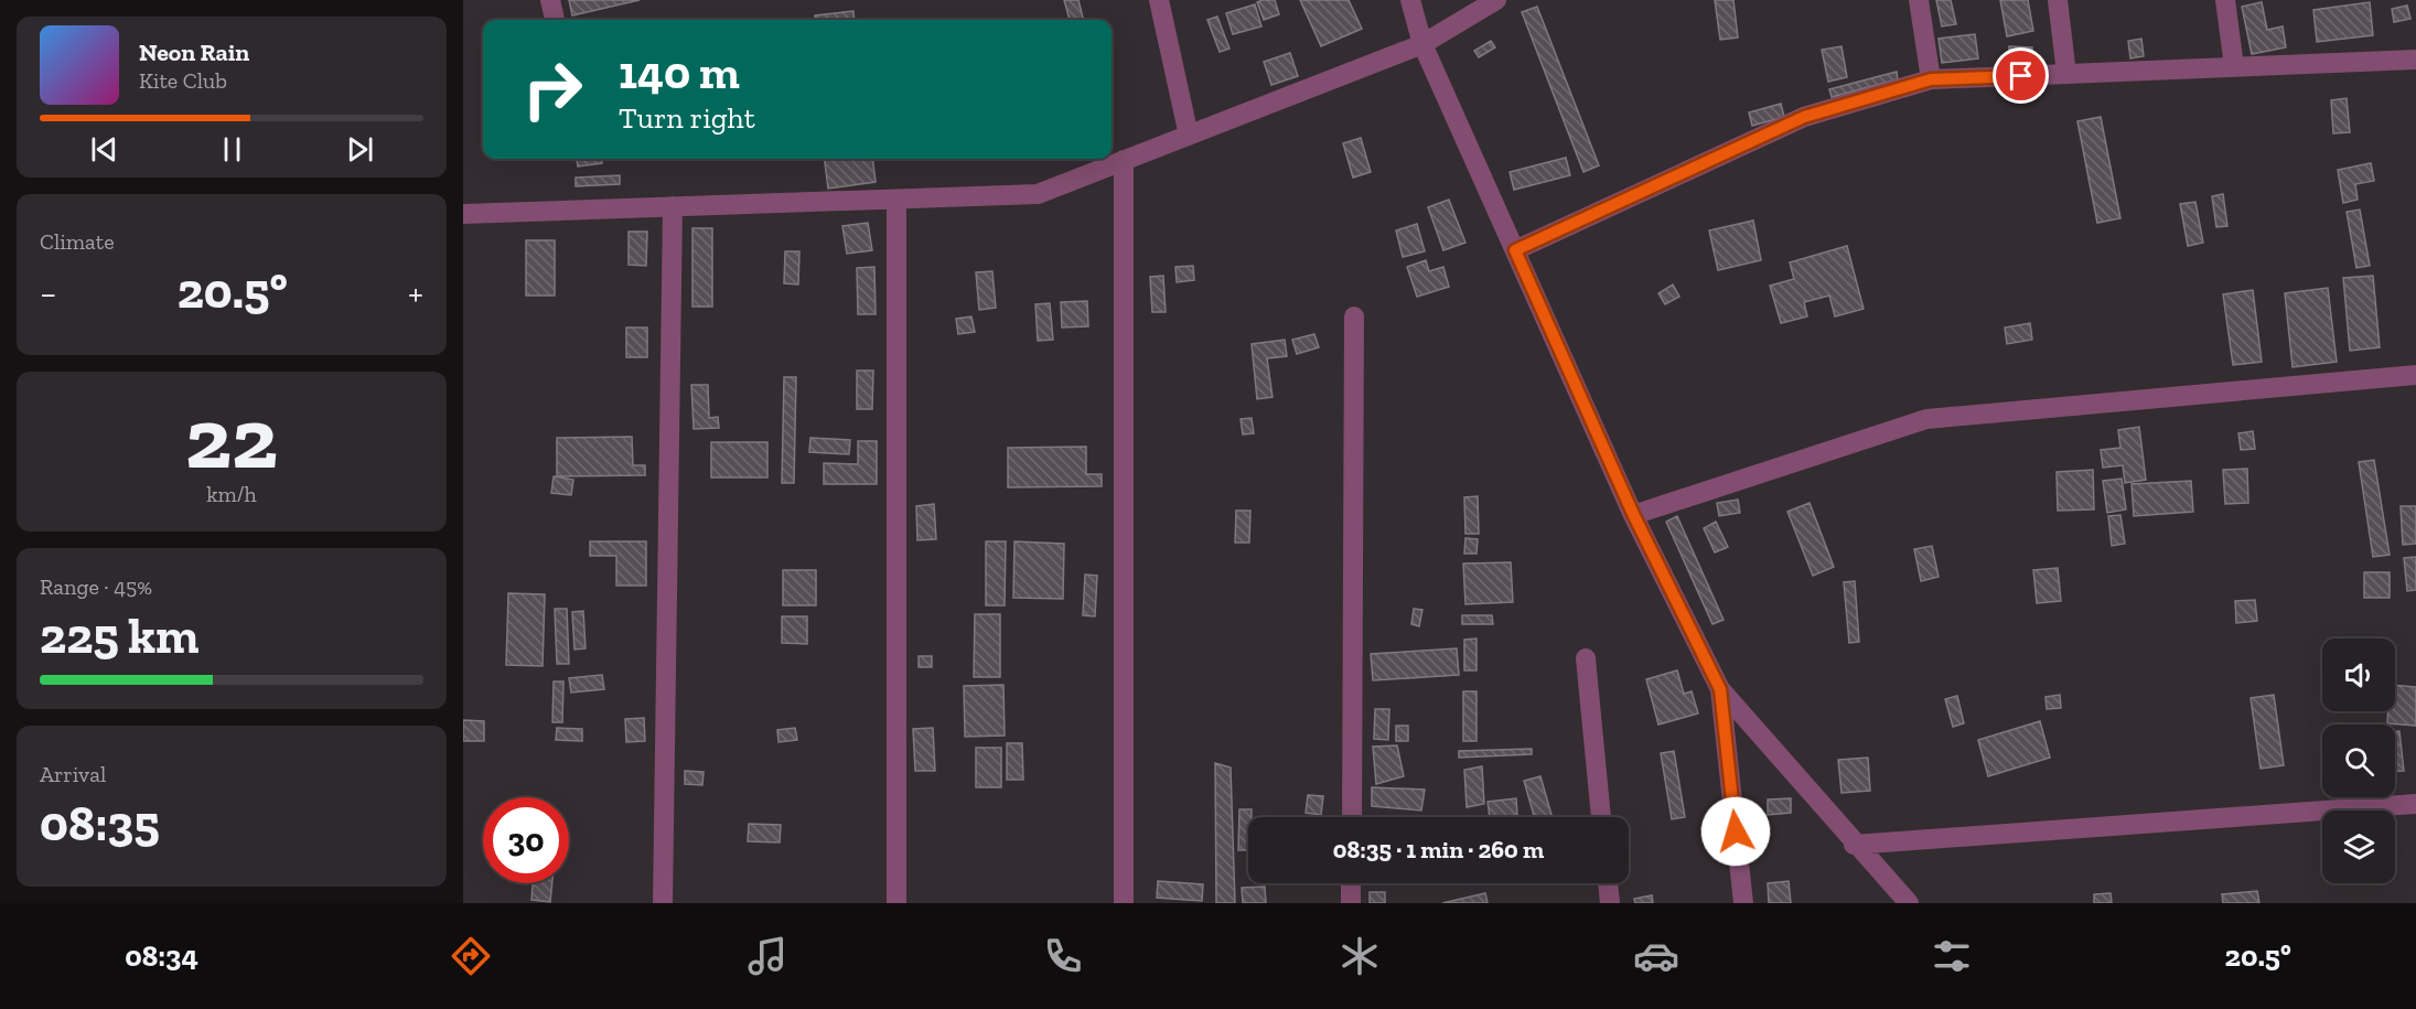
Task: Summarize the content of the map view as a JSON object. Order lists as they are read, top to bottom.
{
  "page": {
    "turn": ["140 m", "Turn right"],
    "song": ["Neon Rain", "Kite Club"],
    "tile": [
      "Climate",
      ["22", "km/h"],
      ["Range · 45%", "225 km"],
      ["Arrival", "08:35"]
    ],
    "heat": ["−", "20.5°", "+"],
    "limit": "30",
    "trip": "08:35 · 1 min · 260 m",
    "tabs": ["08:34", "20.5°"]
  }
}
